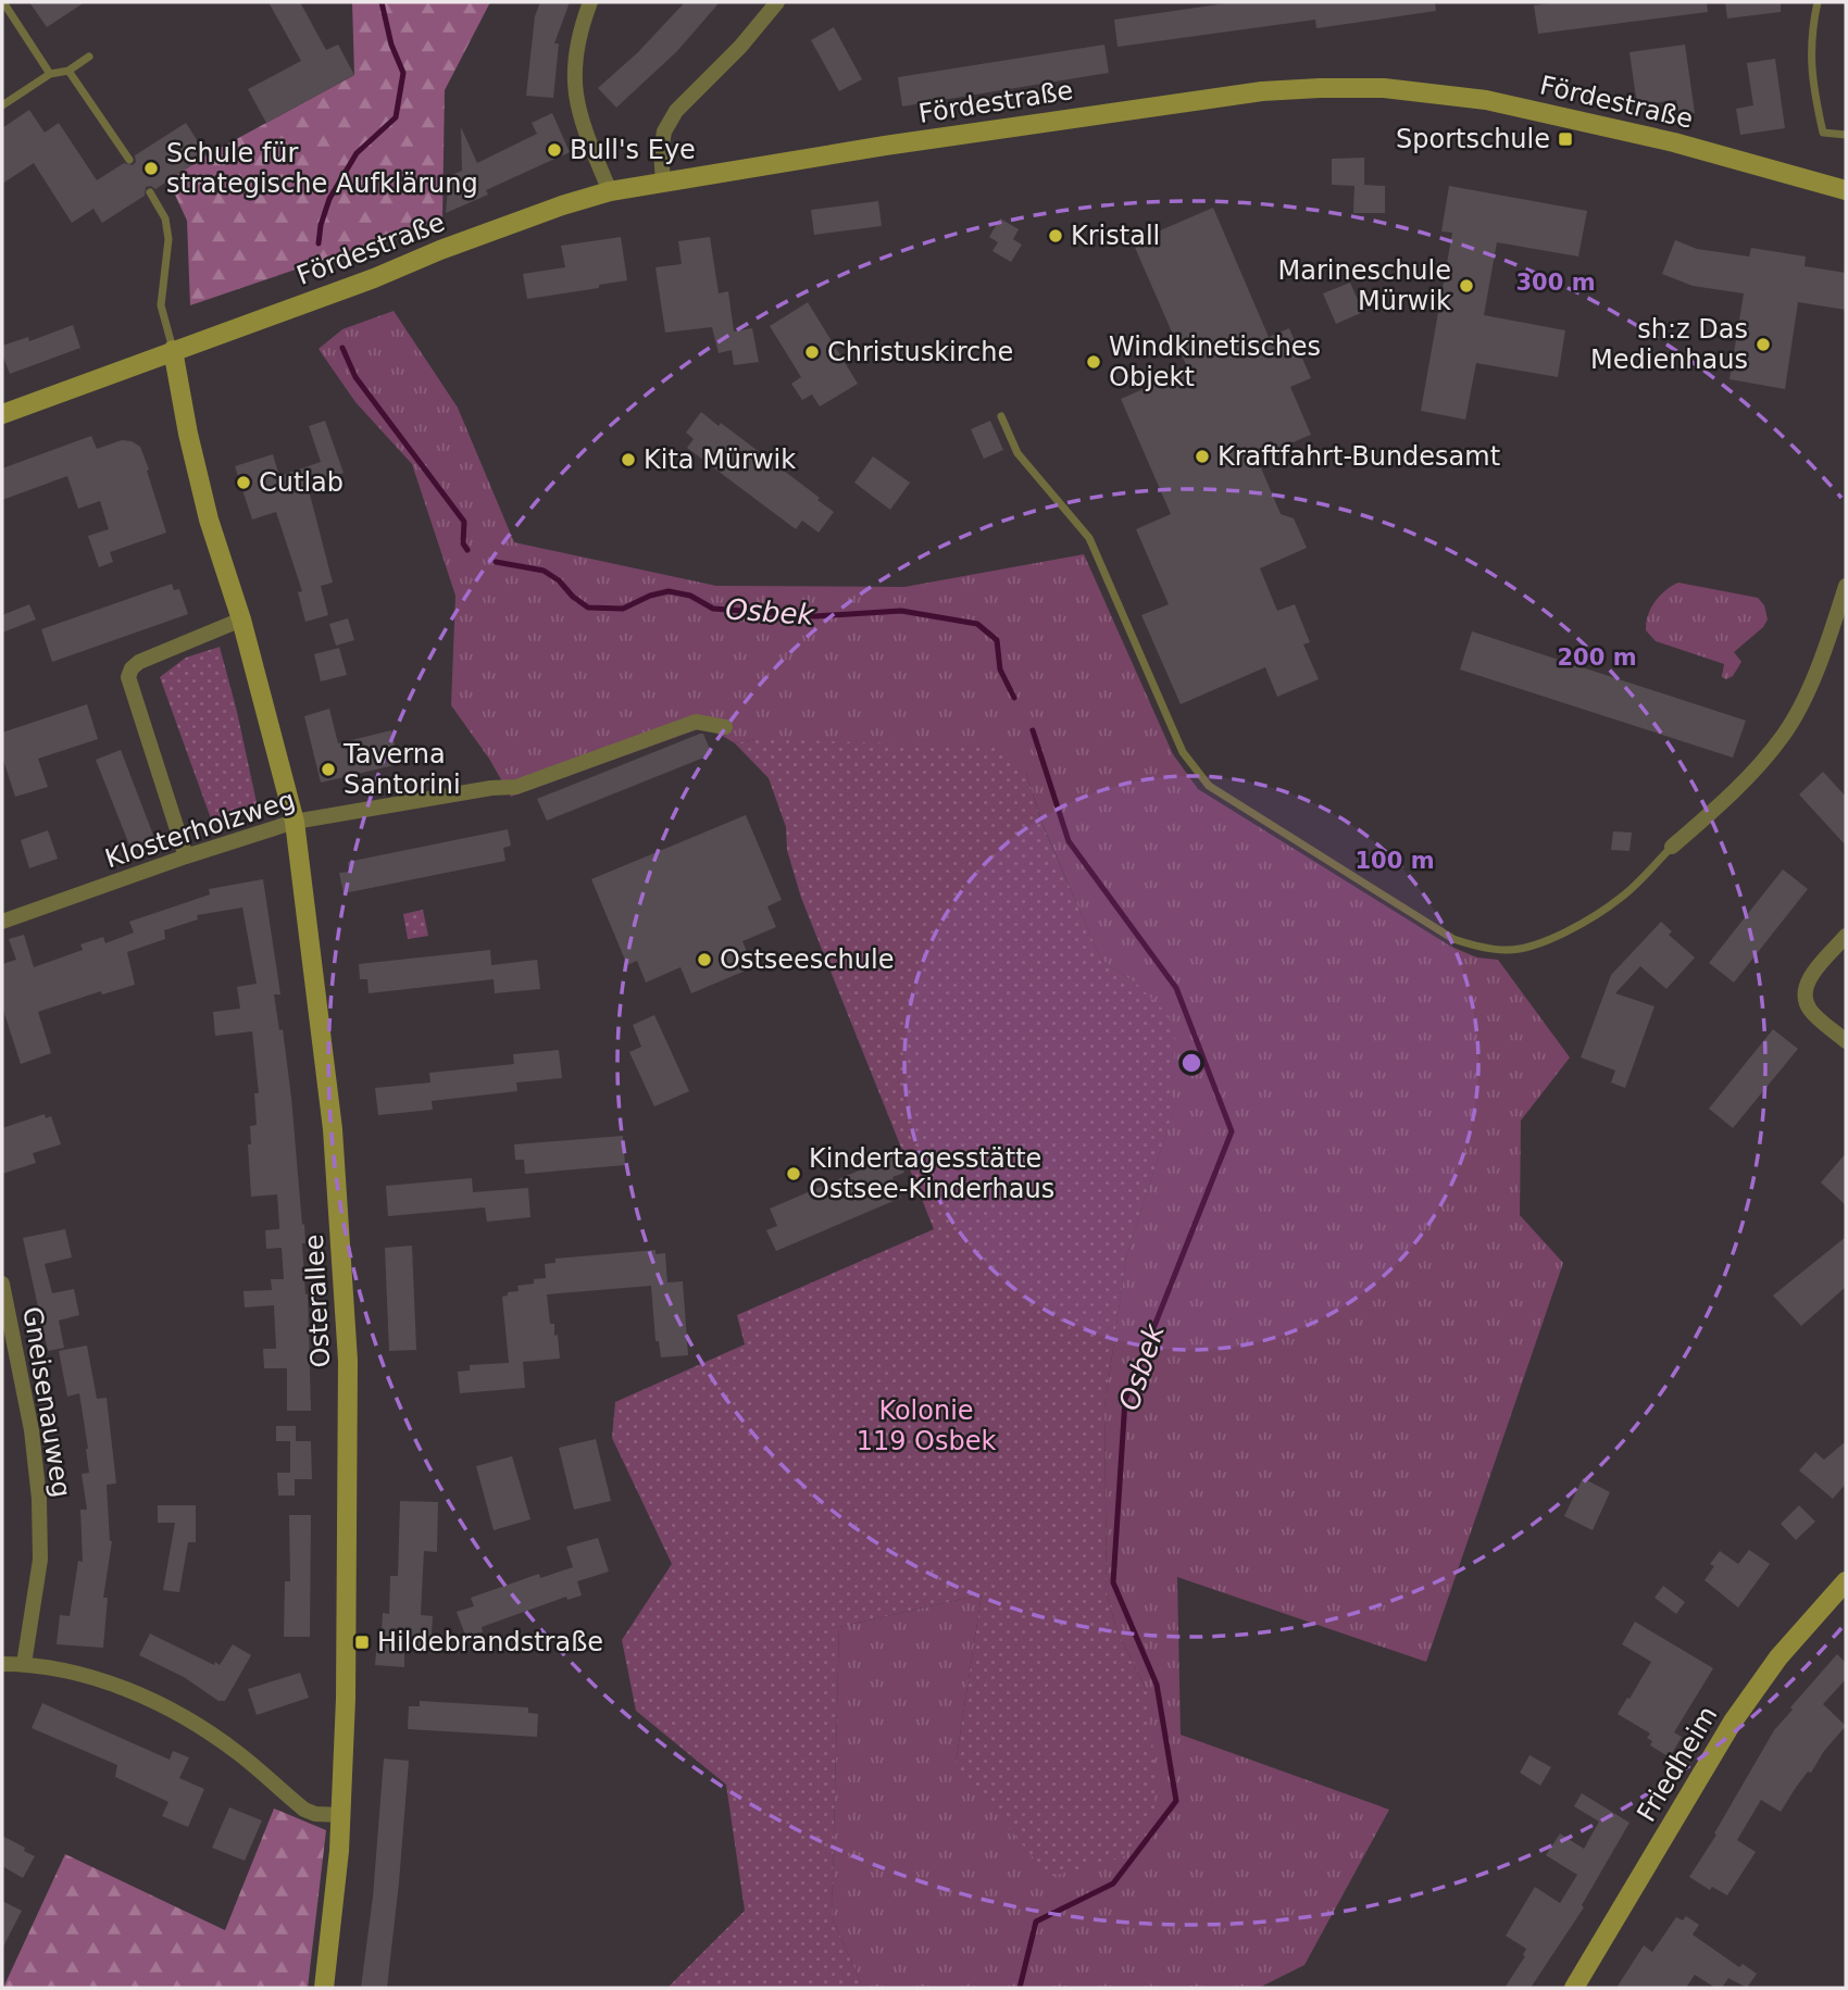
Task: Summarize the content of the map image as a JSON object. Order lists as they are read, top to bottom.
{
  "streets": {
    "street": [
      "Fördestraße",
      "Klosterholzweg",
      "Osterallee",
      "Gneisenauweg",
      "Friedheim"
    ]
  },
  "crossings": [
    ["Fördestraße", "Osterallee"],
    ["Klosterholzweg", "Osterallee"]
  ],
  "water": ["Osbek"],
  "parks": ["Kolonie 119 Osbek"],
  "places": {
    "transit": ["Sportschule", "Hildebrandstraße"],
    "other": [
      "Bull's Eye",
      "Schule für strategische Aufklärung",
      "Kristall",
      "Marineschule Mürwik",
      "sh:z Das Medienhaus",
      "Christuskirche",
      "Windkinetisches Objekt",
      "Kraftfahrt-Bundesamt",
      "Kita Mürwik",
      "Cutlab",
      "Taverna Santorini",
      "Ostseeschule",
      "Kindertagesstätte Ostsee-Kinderhaus"
    ]
  },
  "rings": ["300 m", "200 m", "100 m"]
}
